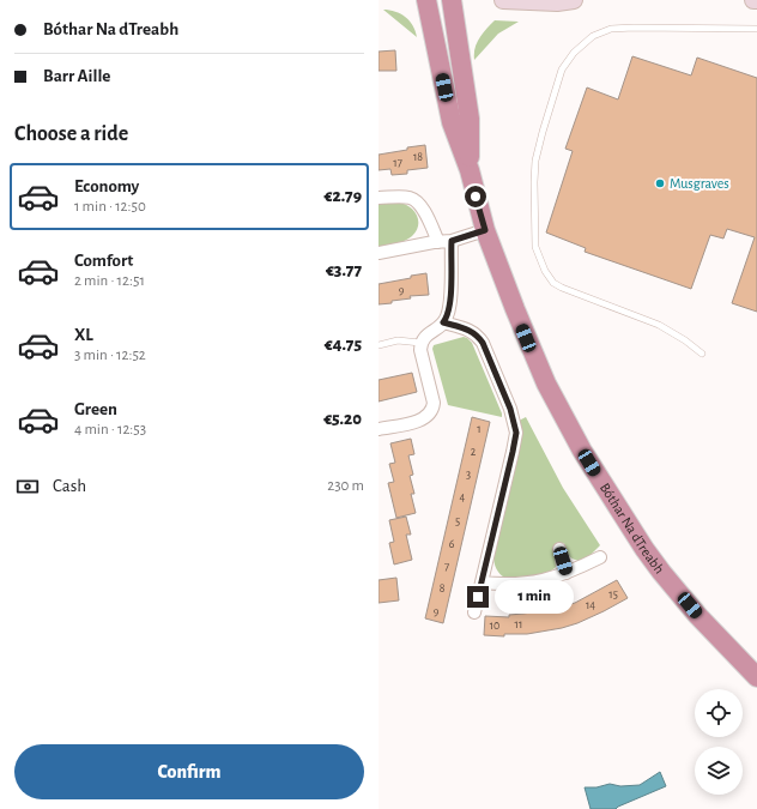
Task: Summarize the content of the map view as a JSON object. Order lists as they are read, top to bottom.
{
  "streets": {
    "highway": ["Bóthar Na dTreabh"]
  },
  "places": ["Musgraves"],
  "house_numbers": [
    "18",
    "17",
    "9",
    "1",
    "2",
    "3",
    "4",
    "5",
    "6",
    "7",
    "8",
    "15",
    "14",
    "9",
    "11",
    "10"
  ],
  "page": {
    "banner": ["Bóthar Na dTreabh", "Barr Aille"],
    "heading": "Choose a ride",
    "list": [
      {
        "name": "Economy",
        "note": "1 min · 12:50",
        "value": "€2.79"
      },
      {
        "name": "Comfort",
        "note": "2 min · 12:51",
        "value": "€3.77"
      },
      {
        "name": "XL",
        "note": "3 min · 12:52",
        "value": "€4.75"
      },
      {
        "name": "Green",
        "note": "4 min · 12:53",
        "value": "€5.20"
      }
    ],
    "pay": ["Cash", "230 m"],
    "bubble": "1 min",
    "buttons": "Confirm"
  }
}
